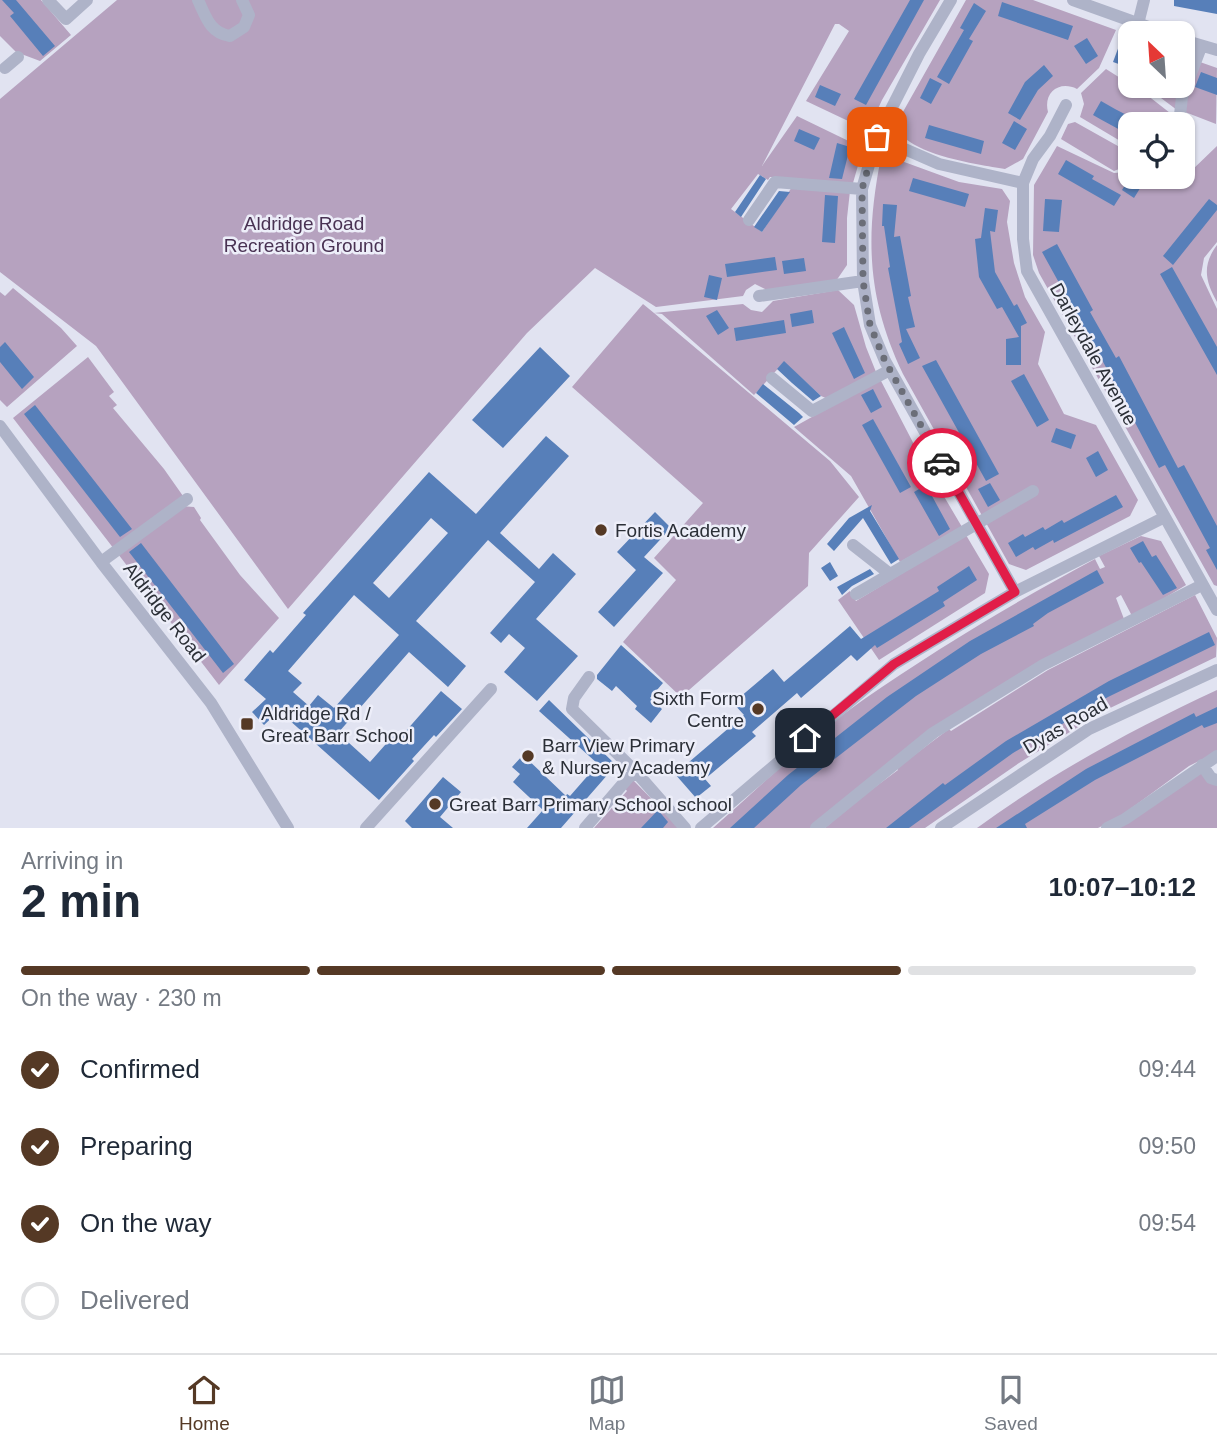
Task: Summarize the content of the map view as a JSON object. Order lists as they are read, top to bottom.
{
  "streets": {
    "street": ["Darleydale Avenue", "Aldridge Road", "Dyas Road"]
  },
  "parks": ["Aldridge Road Recreation Ground"],
  "places": {
    "other": [
      "Fortis Academy",
      "Sixth Form Centre",
      "Barr View Primary & Nursery Academy",
      "Great Barr Primary School school"
    ],
    "transit": ["Aldridge Rd / Great Barr School"]
  },
  "north": "top left",
  "page": {
    "heading": ["2 min", "Arriving in", "10:07–10:12"],
    "bar": "On the way · 230 m",
    "list": [
      ["Confirmed", "09:44"],
      ["Preparing", "09:50"],
      ["On the way", "09:54"],
      "Delivered"
    ],
    "tabs": ["Home", "Map", "Saved"]
  }
}
